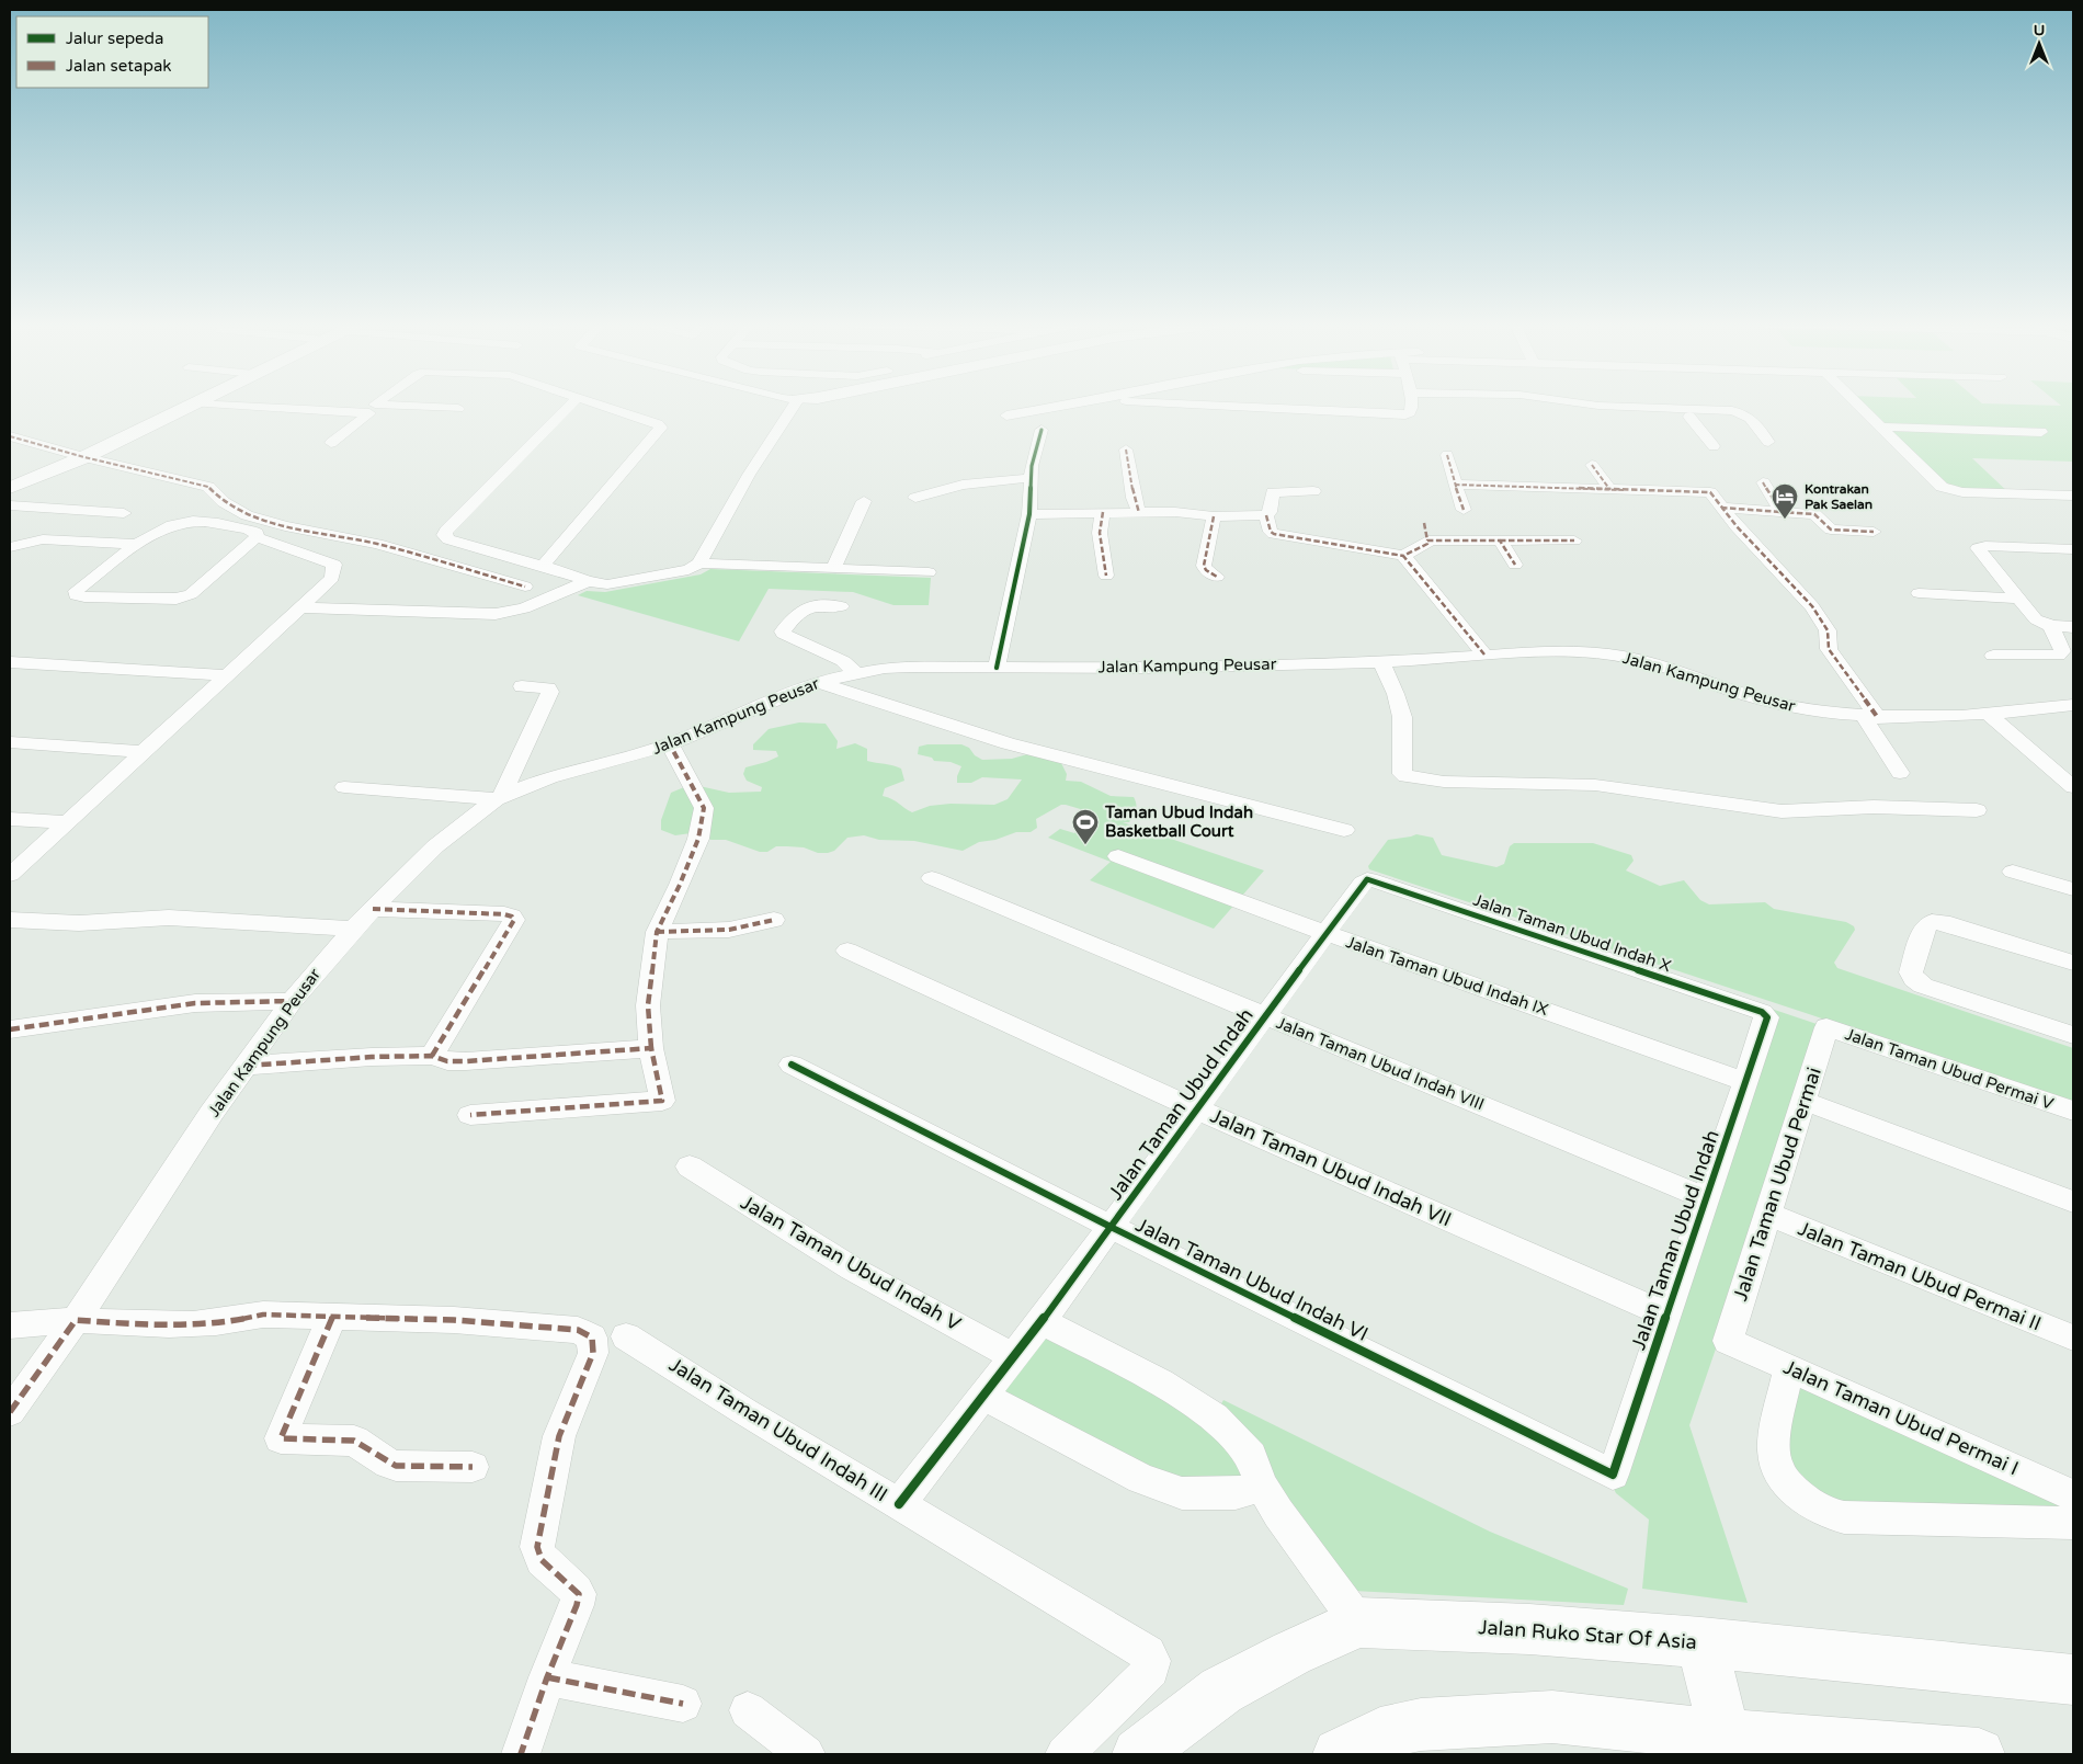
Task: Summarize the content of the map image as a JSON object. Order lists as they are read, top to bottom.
{
  "streets": {
    "street": [
      "Jalan Kampung Peusar",
      "Jalan Taman Ubud Indah X",
      "Jalan Taman Ubud Indah IX",
      "Jalan Taman Ubud Indah VIII",
      "Jalan Taman Ubud Permai V",
      "Jalan Taman Ubud Indah",
      "Jalan Taman Ubud Indah VII",
      "Jalan Taman Ubud Permai",
      "Jalan Taman Ubud Indah V",
      "Jalan Taman Ubud Permai II",
      "Jalan Taman Ubud Indah VI",
      "Jalan Taman Ubud Permai I",
      "Jalan Taman Ubud Indah III",
      "Jalan Ruko Star Of Asia"
    ]
  },
  "crossings": [
    ["Jalan Taman Ubud Indah X", "Jalan Taman Ubud Indah"],
    ["Jalan Taman Ubud Indah IX", "Jalan Taman Ubud Indah"],
    ["Jalan Taman Ubud Indah VIII", "Jalan Taman Ubud Indah"],
    ["Jalan Taman Ubud Permai V", "Jalan Taman Ubud Permai"],
    ["Jalan Taman Ubud Indah", "Jalan Taman Ubud Indah VII"],
    ["Jalan Taman Ubud Indah", "Jalan Taman Ubud Indah V"],
    ["Jalan Taman Ubud Indah", "Jalan Taman Ubud Indah VI"],
    ["Jalan Taman Ubud Indah", "Jalan Taman Ubud Indah III"],
    ["Jalan Taman Ubud Permai", "Jalan Taman Ubud Permai II"],
    ["Jalan Taman Ubud Permai", "Jalan Taman Ubud Permai I"]
  ],
  "places": {
    "hotel": ["Kontrakan Pak Saelan"],
    "sports": ["Taman Ubud Indah Basketball Court"]
  },
  "legend": ["Jalur sepeda", "Jalan setapak"],
  "north": "top"
}
